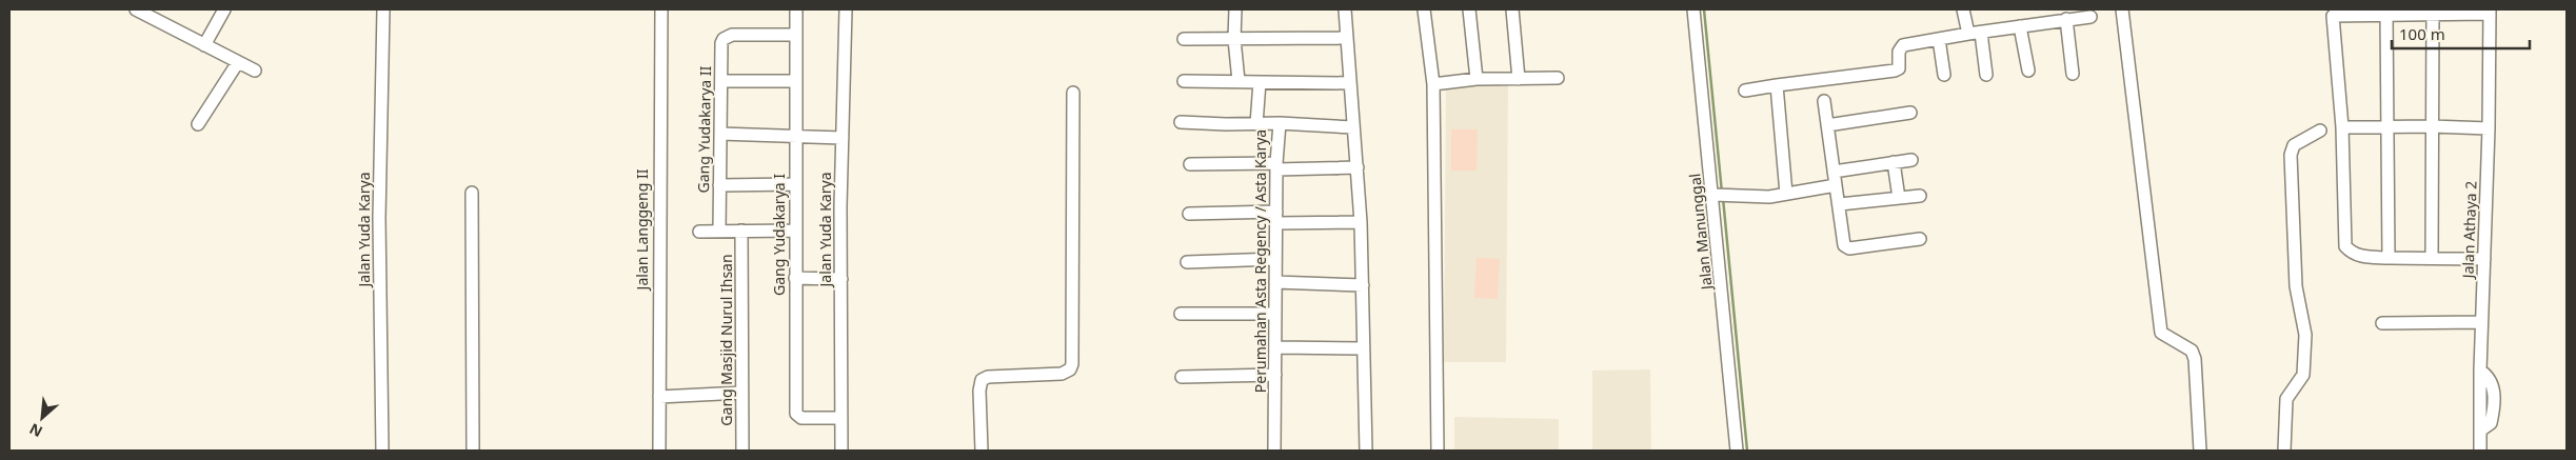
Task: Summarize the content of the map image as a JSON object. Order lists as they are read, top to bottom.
{
  "streets": {
    "street": [
      "Gang Yudakarya II",
      "Jalan Yuda Karya",
      "Jalan Langgeng II",
      "Jalan Athaya 2",
      "Jalan Manunggal",
      "Gang Yudakarya I",
      "Perumahan Asta Regency / Asta Karya",
      "Gang Masjid Nurul Ihsan"
    ]
  },
  "crossings": [
    ["Gang Yudakarya II", "Gang Yudakarya I"],
    ["Jalan Yuda Karya", "Gang Yudakarya I"]
  ],
  "scale_bar": "100 m",
  "north": "bottom left"
}
